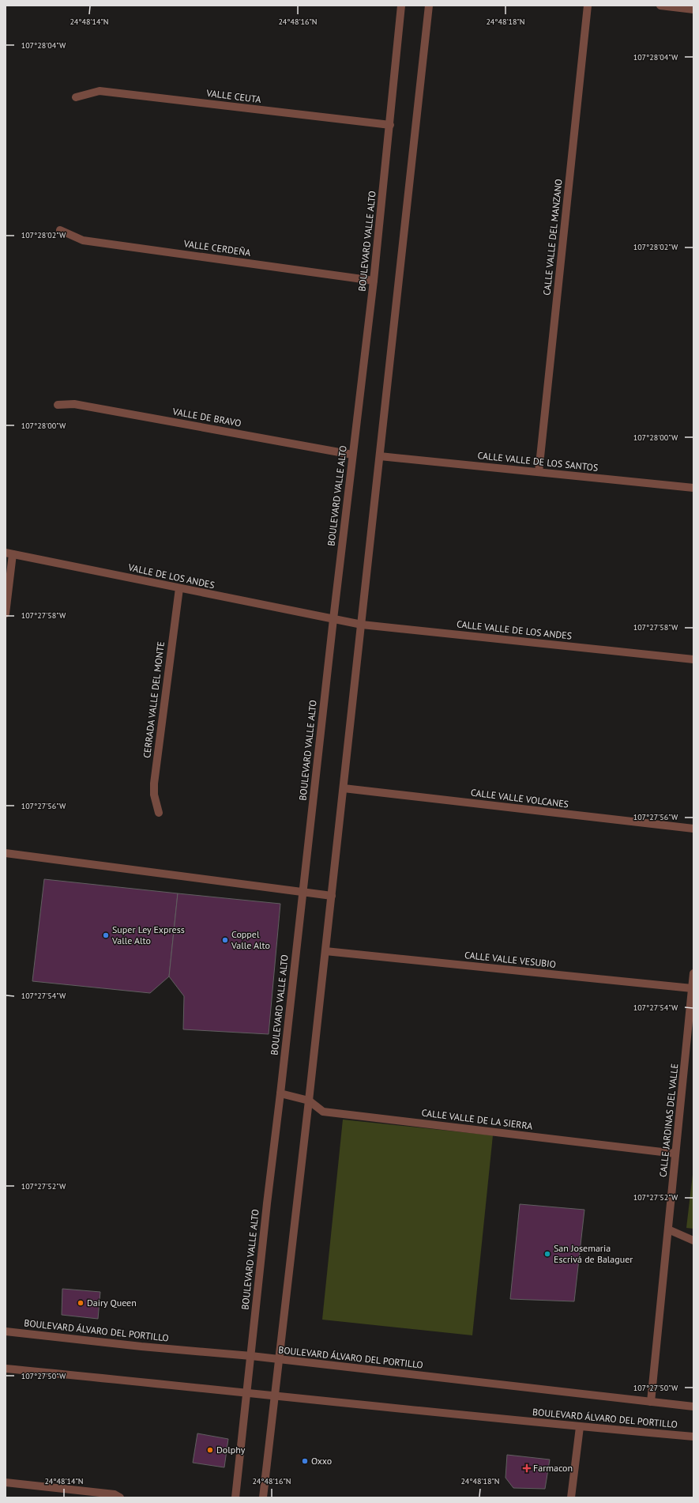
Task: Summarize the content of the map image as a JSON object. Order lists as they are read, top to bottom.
{
  "streets": {
    "street": [
      "VALLE CEUTA",
      "CALLE VALLE DEL MANZANO",
      "BOULEVARD VALLE ALTO",
      "VALLE CERDEÑA",
      "VALLE DE BRAVO",
      "CALLE VALLE DE LOS SANTOS",
      "VALLE DE LOS ANDES",
      "CALLE VALLE DE LOS ANDES",
      "CERRADA VALLE DEL MONTE",
      "CALLE VALLE VOLCANES",
      "CALLE VALLE VESUBIO",
      "CALLE VALLE DE LA SIERRA",
      "CALLE JARDINAS DEL VALLE",
      "BOULEVARD ÁLVARO DEL PORTILLO"
    ]
  },
  "crossings": [
    ["VALLE CEUTA", "BOULEVARD VALLE ALTO"],
    ["CALLE VALLE DEL MANZANO", "CALLE VALLE DE LOS SANTOS"],
    ["BOULEVARD VALLE ALTO", "VALLE CERDEÑA"],
    ["BOULEVARD VALLE ALTO", "VALLE DE BRAVO"],
    ["BOULEVARD VALLE ALTO", "VALLE DE LOS ANDES"],
    ["BOULEVARD VALLE ALTO", "CALLE VALLE DE LOS ANDES"],
    ["BOULEVARD VALLE ALTO", "CALLE VALLE DE LA SIERRA"],
    ["BOULEVARD VALLE ALTO", "BOULEVARD ÁLVARO DEL PORTILLO"],
    ["VALLE DE LOS ANDES", "CALLE VALLE DE LOS ANDES"],
    ["VALLE DE LOS ANDES", "CERRADA VALLE DEL MONTE"],
    ["CALLE VALLE VESUBIO", "CALLE JARDINAS DEL VALLE"],
    ["CALLE VALLE DE LA SIERRA", "CALLE JARDINAS DEL VALLE"],
    ["CALLE JARDINAS DEL VALLE", "BOULEVARD ÁLVARO DEL PORTILLO"]
  ],
  "places": {
    "other": [
      "Super Ley Express Valle Alto",
      "Coppel Valle Alto",
      "San Josemaria Escrivá de Balaguer",
      "Dairy Queen",
      "Dolphy",
      "Oxxo"
    ],
    "health": ["Farmacon"]
  },
  "coordinates": [
    "24°48'14\"N",
    "24°48'16\"N",
    "24°48'18\"N",
    "107°28'04\"W",
    "107°28'02\"W",
    "107°28'00\"W",
    "107°27'58\"W",
    "107°27'56\"W",
    "107°27'54\"W",
    "107°27'52\"W",
    "107°27'50\"W"
  ]
}
